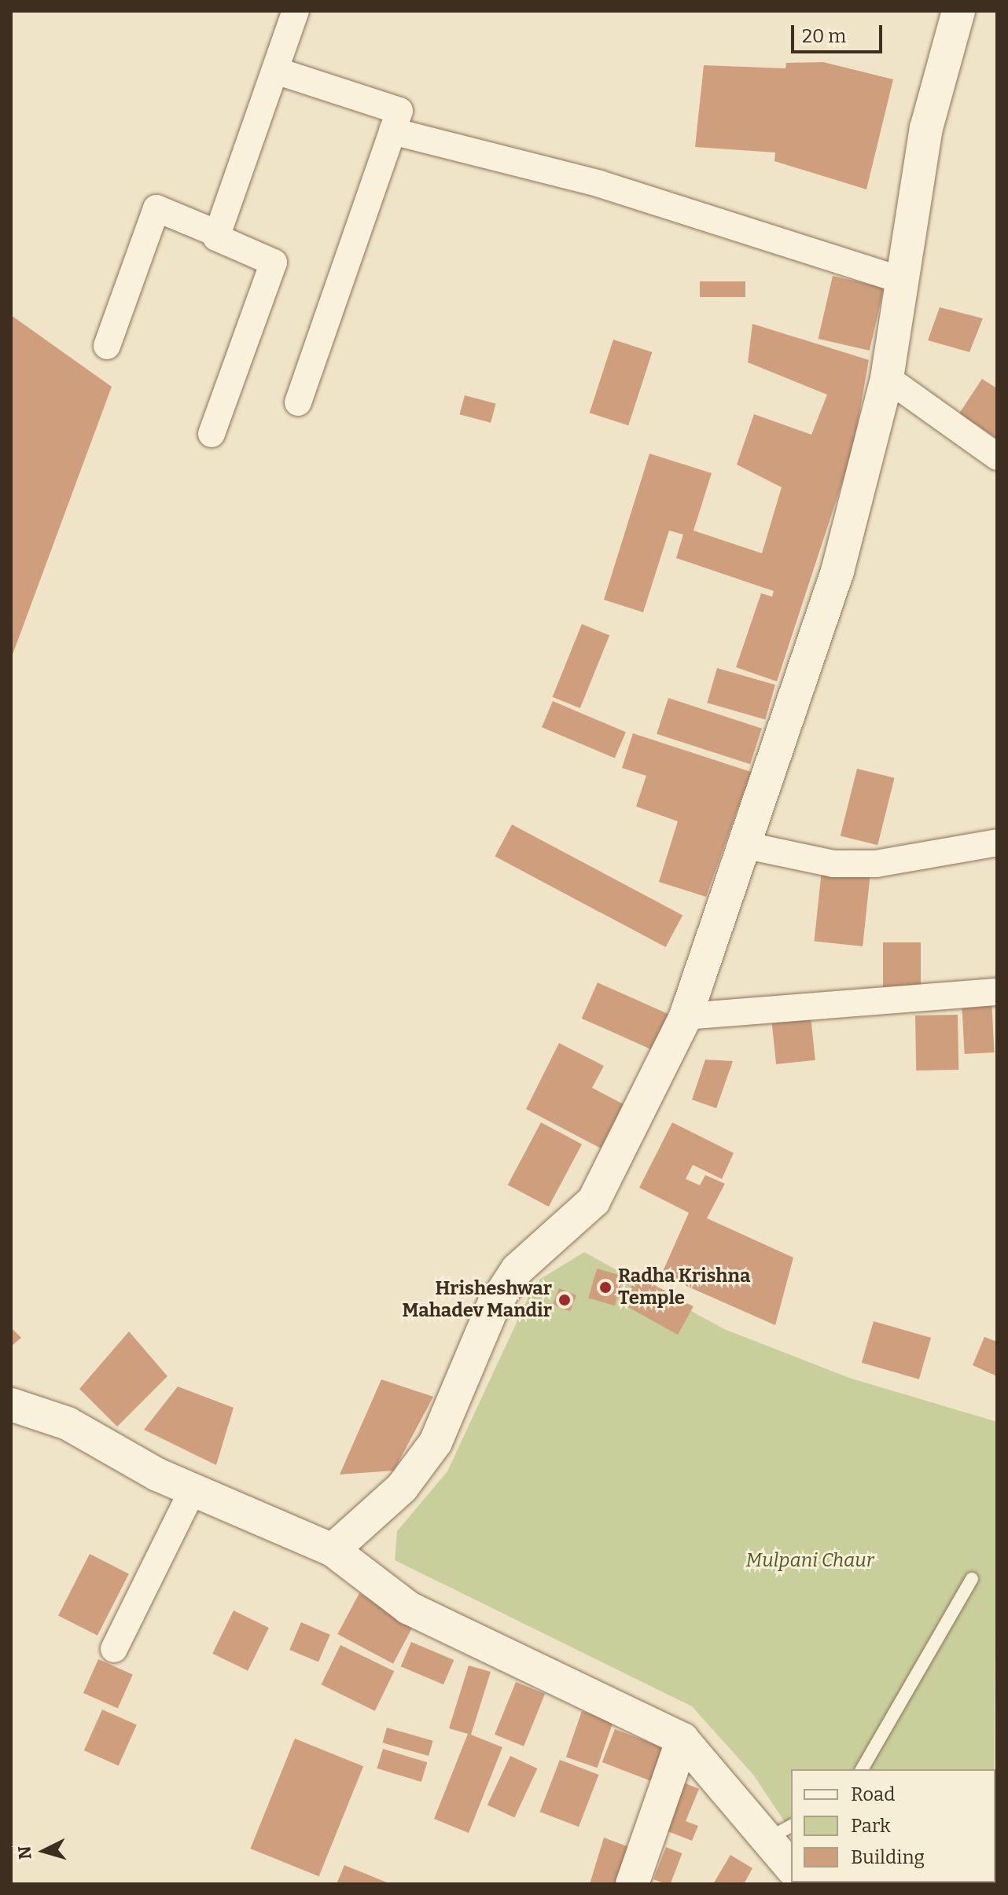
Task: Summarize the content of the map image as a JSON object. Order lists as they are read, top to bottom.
{
  "parks": ["Mulpani Chaur"],
  "places": ["Radha Krishna Temple", "Hrisheshwar Mahadev Mandir"],
  "legend": ["Road", "Park", "Building"],
  "scale_bar": "20 m",
  "north": "left"
}
